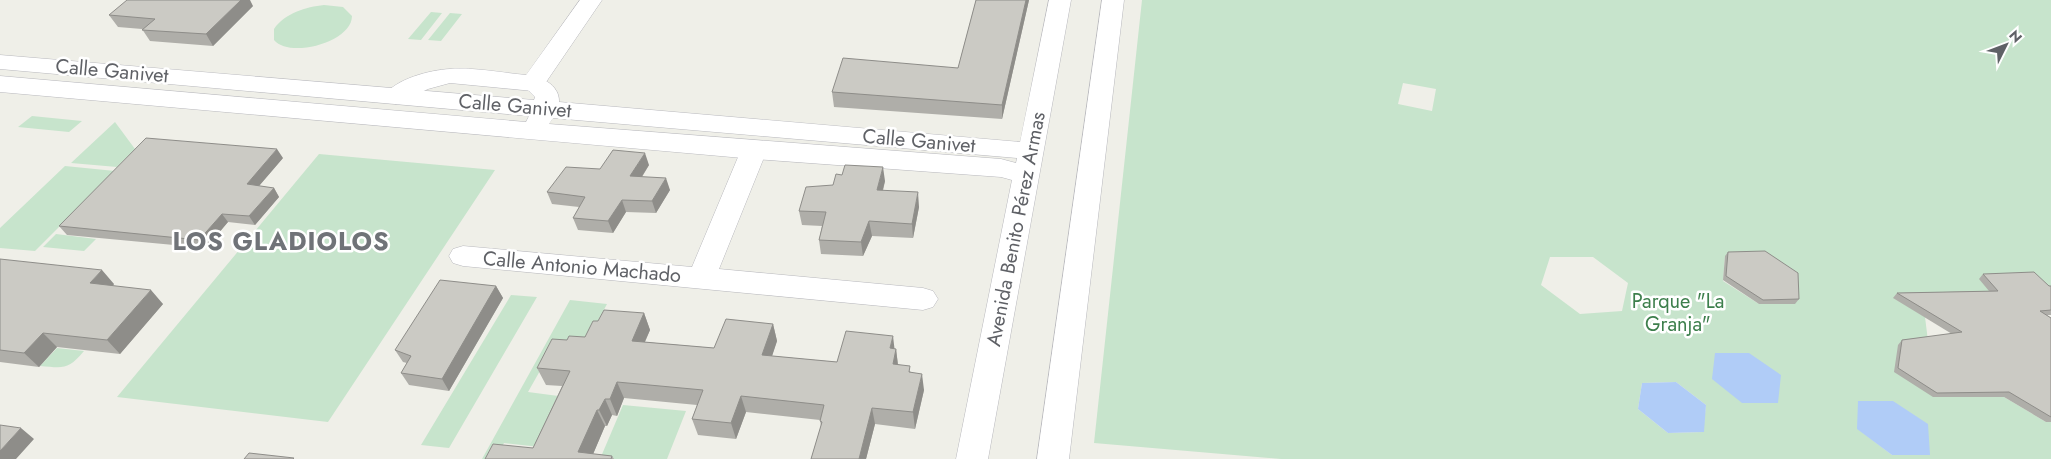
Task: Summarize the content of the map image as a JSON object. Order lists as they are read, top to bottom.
{
  "streets": {
    "street": ["Calle Ganivet", "Avenida Benito Pérez Armas", "Calle Antonio Machado"]
  },
  "crossings": [
    ["Calle Ganivet", "Avenida Benito Pérez Armas"],
    ["Calle Ganivet", "Calle Antonio Machado"]
  ],
  "districts": ["LOS GLADIOLOS"],
  "parks": ["Parque \"La Granja\""],
  "north": "top right"
}
